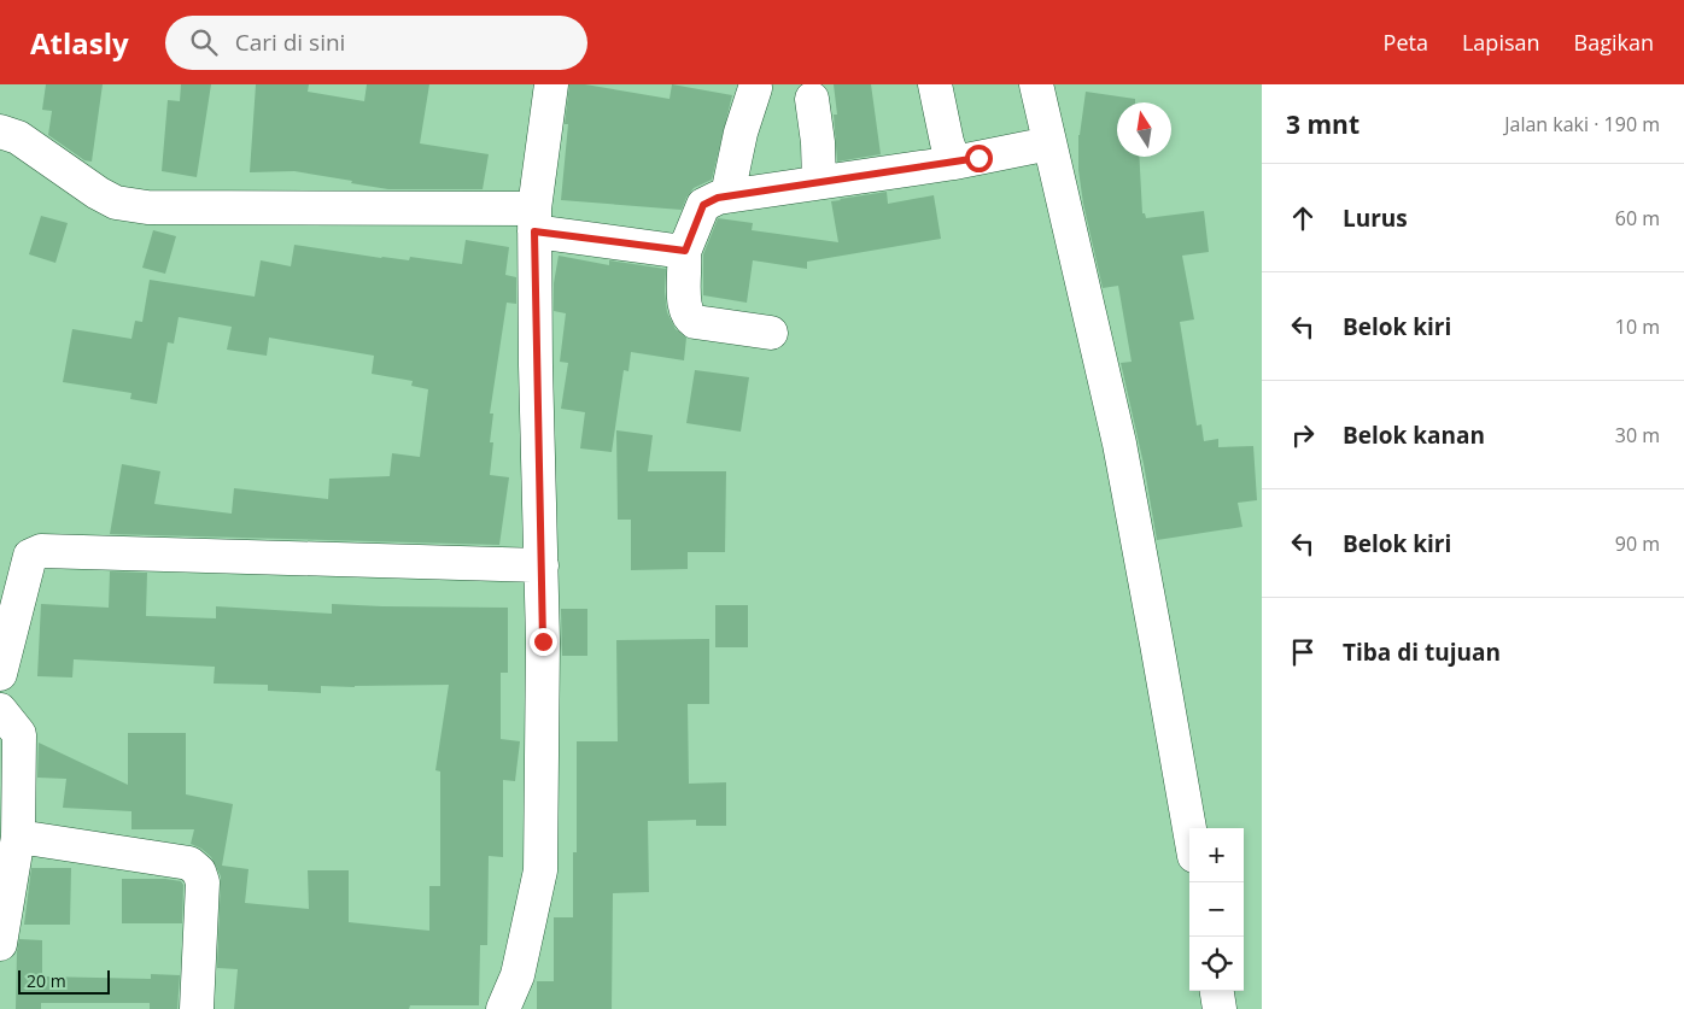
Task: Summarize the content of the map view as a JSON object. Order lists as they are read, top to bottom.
{
  "scale_bar": "20 m",
  "north": "top",
  "page": {
    "header": "Atlasly",
    "search": "Cari di sini",
    "nav": ["Peta", "Lapisan", "Bagikan"],
    "heading": ["3 mnt", "Jalan kaki · 190 m"],
    "list": [
      ["Lurus", "60 m"],
      ["Belok kiri", "10 m"],
      ["Belok kanan", "30 m"],
      ["Belok kiri", "90 m"],
      "Tiba di tujuan"
    ],
    "map_buttons": ["+", "−"],
    "scale": "20 m"
  }
}
